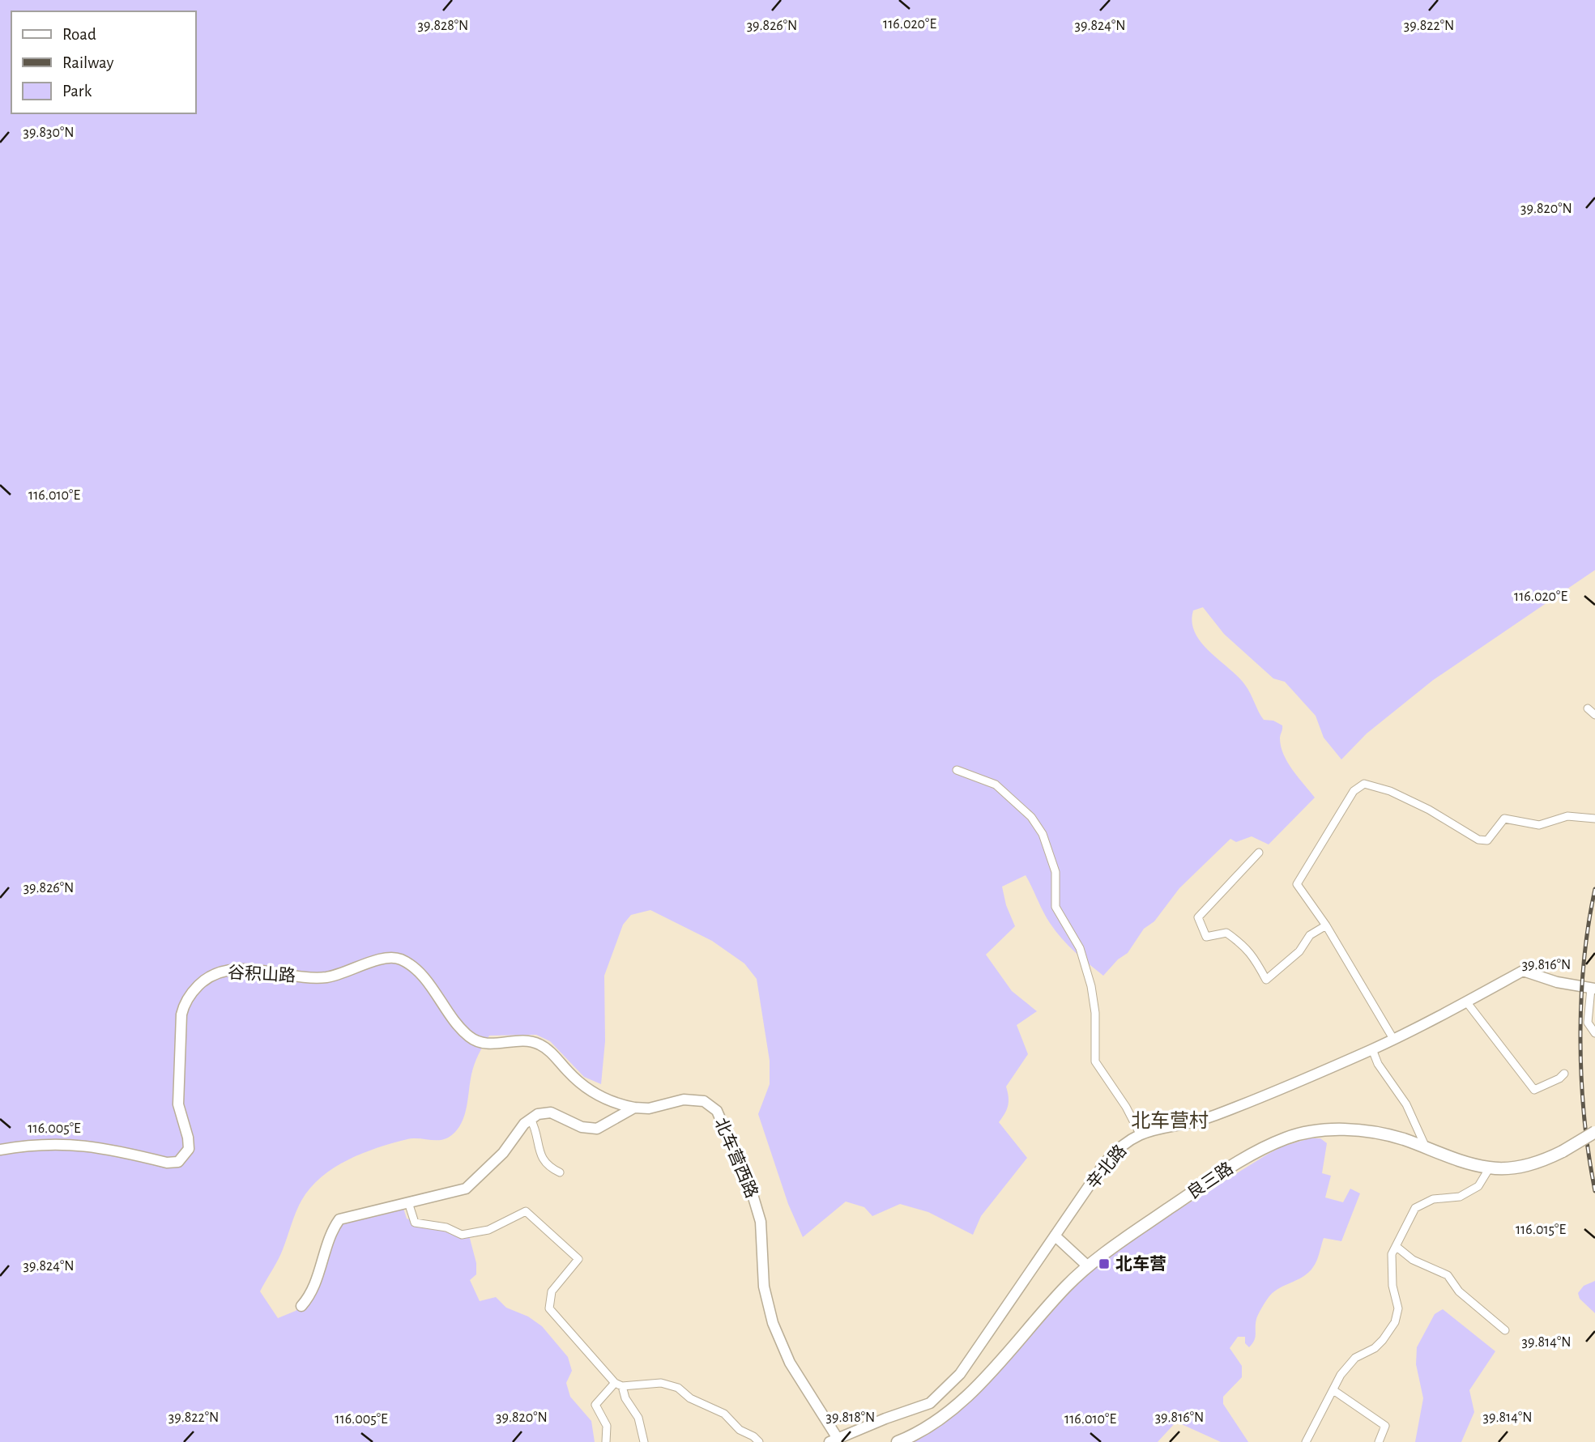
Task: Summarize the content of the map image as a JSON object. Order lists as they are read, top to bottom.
{
  "streets": {
    "main road": ["良三路"],
    "street": ["谷积山路", "北车营西路", "辛北路"]
  },
  "crossings": [
    ["谷积山路", "北车营西路"],
    ["北车营西路", "辛北路"]
  ],
  "districts": ["北车营村"],
  "places": {
    "transit": ["北车营"]
  },
  "legend": ["Road", "Railway", "Park"],
  "coordinates": [
    "116.020°E",
    "39.828°N",
    "39.826°N",
    "39.824°N",
    "39.822°N",
    "39.830°N",
    "39.820°N",
    "116.010°E",
    "39.816°N",
    "116.005°E",
    "116.015°E",
    "39.814°N",
    "39.818°N"
  ]
}
